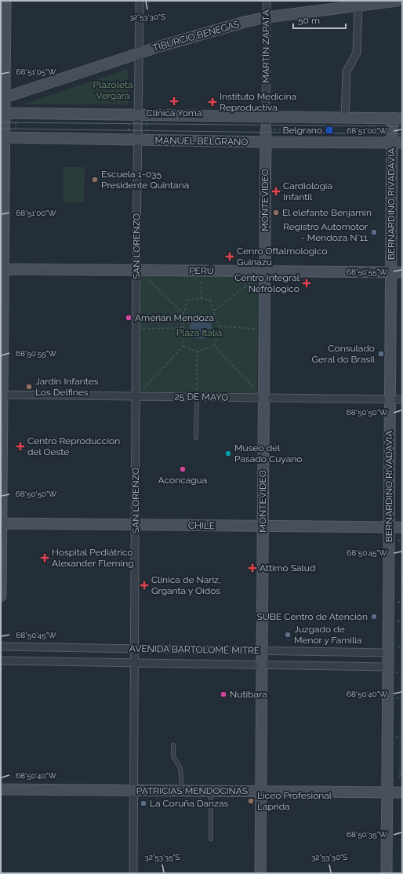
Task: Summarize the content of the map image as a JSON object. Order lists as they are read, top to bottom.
{
  "streets": {
    "street": [
      "TIBURCIO BENEGAS",
      "MARTÍN ZAPATA",
      "MANUEL BELGRANO",
      "MONTEVIDEO",
      "BERNARDINO RIVADAVIA",
      "SAN LORENZO",
      "PERÚ",
      "25 DE MAYO",
      "CHILE",
      "AVENIDA BARTOLOMÉ MITRE",
      "PATRICIAS MENDOCINAS"
    ]
  },
  "crossings": [
    ["TIBURCIO BENEGAS", "MARTÍN ZAPATA"],
    ["TIBURCIO BENEGAS", "SAN LORENZO"],
    ["MARTÍN ZAPATA", "MONTEVIDEO"],
    ["MANUEL BELGRANO", "MONTEVIDEO"],
    ["MANUEL BELGRANO", "BERNARDINO RIVADAVIA"],
    ["MANUEL BELGRANO", "SAN LORENZO"],
    ["MONTEVIDEO", "PERÚ"],
    ["MONTEVIDEO", "25 DE MAYO"],
    ["MONTEVIDEO", "CHILE"],
    ["MONTEVIDEO", "AVENIDA BARTOLOMÉ MITRE"],
    ["MONTEVIDEO", "PATRICIAS MENDOCINAS"],
    ["BERNARDINO RIVADAVIA", "PERÚ"],
    ["BERNARDINO RIVADAVIA", "25 DE MAYO"],
    ["BERNARDINO RIVADAVIA", "CHILE"],
    ["BERNARDINO RIVADAVIA", "AVENIDA BARTOLOMÉ MITRE"],
    ["BERNARDINO RIVADAVIA", "PATRICIAS MENDOCINAS"],
    ["SAN LORENZO", "PERÚ"],
    ["SAN LORENZO", "25 DE MAYO"],
    ["SAN LORENZO", "CHILE"],
    ["SAN LORENZO", "AVENIDA BARTOLOMÉ MITRE"],
    ["SAN LORENZO", "PATRICIAS MENDOCINAS"]
  ],
  "parks": ["Plazoleta Vergara", "Plaza Italia"],
  "places": {
    "health": [
      "Clinica Yoma",
      "Instituto Medicina Reproductiva",
      "Cardiologia Infantil",
      "Cenro Oftalmologico Guinazu",
      "Centro Integral Nefrologico",
      "Centro Reproduccion del Oeste",
      "Hospital Pediátrico Alexander Fleming",
      "Attimo Salud",
      "Clinica de Nariz, Grganta y Oidos"
    ],
    "transit": ["Belgrano"],
    "other": [
      "Escuela 1-035 Presidente Quintana",
      "El elefante Benjamin",
      "Registro Automotor - Mendoza N°11",
      "Amérian Mendoza",
      "Consulado Geral do Brasil",
      "Jardín Infantes Los Delfines",
      "Museo del Pasado Cuyano",
      "Aconcagua",
      "SUBE Centro de Atención",
      "Juzgado de Menor y Familia",
      "Nutibara",
      "Liceo Profesional Laprida",
      "La Coruña Danzas"
    ]
  },
  "scale_bar": "50 m",
  "coordinates": [
    "32°53'30\"S",
    "68°51'05\"W",
    "68°51'00\"W",
    "68°50'55\"W",
    "68°50'50\"W",
    "68°50'45\"W",
    "68°50'40\"W",
    "68°50'35\"W",
    "32°53'35\"S"
  ]
}
